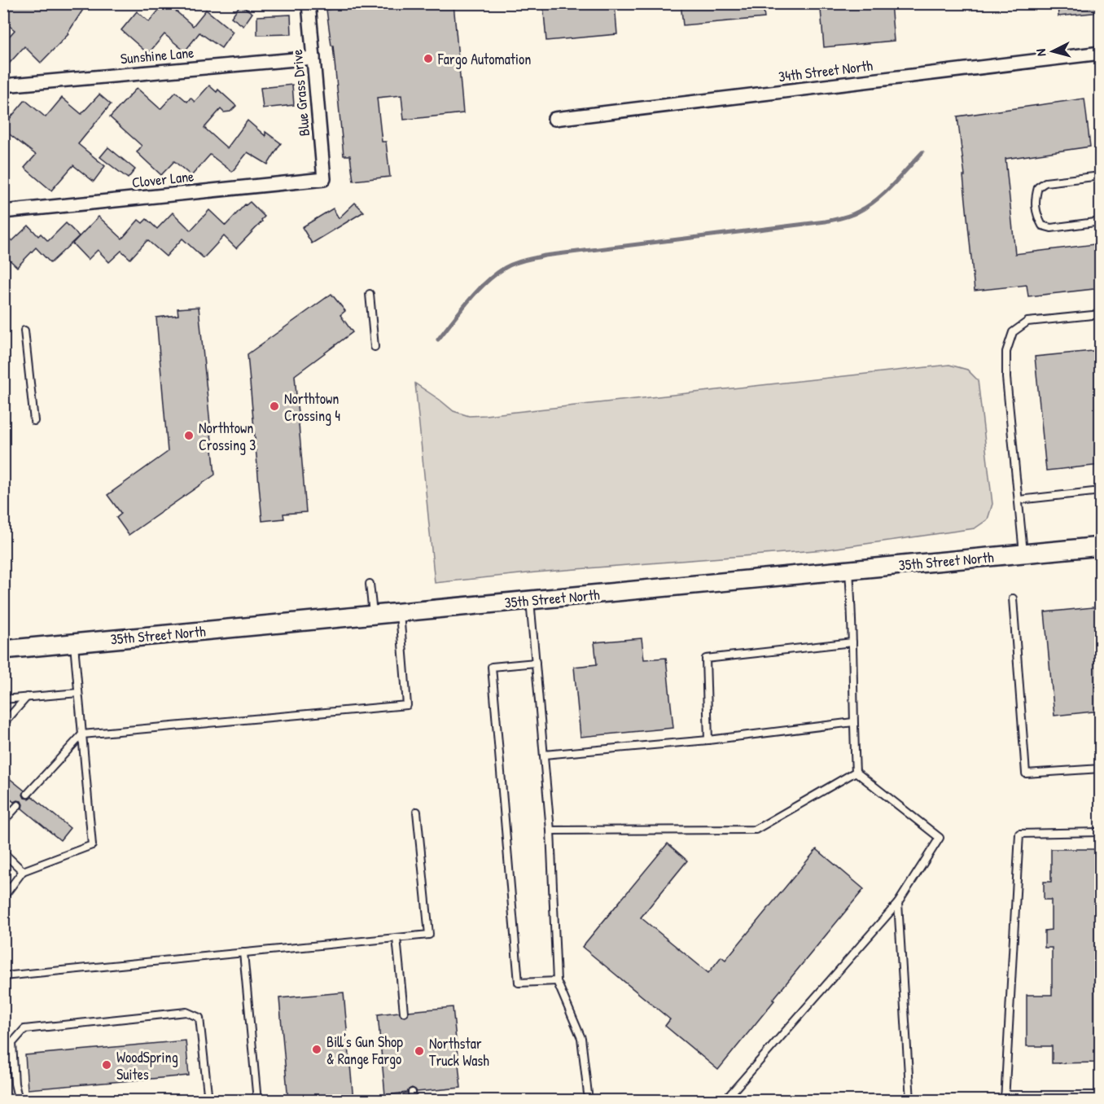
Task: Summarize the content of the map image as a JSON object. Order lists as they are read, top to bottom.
{
  "streets": {
    "street": [
      "Sunshine Lane",
      "34th Street North",
      "Blue Grass Drive",
      "Clover Lane",
      "35th Street North"
    ]
  },
  "crossings": [
    ["Sunshine Lane", "Blue Grass Drive"],
    ["Blue Grass Drive", "Clover Lane"]
  ],
  "places": [
    "Fargo Automation",
    "Northtown Crossing 4",
    "Northtown Crossing 3",
    "Bill's Gun Shop & Range Fargo",
    "Northstar Truck Wash",
    "WoodSpring Suites"
  ],
  "north": "left"
}
